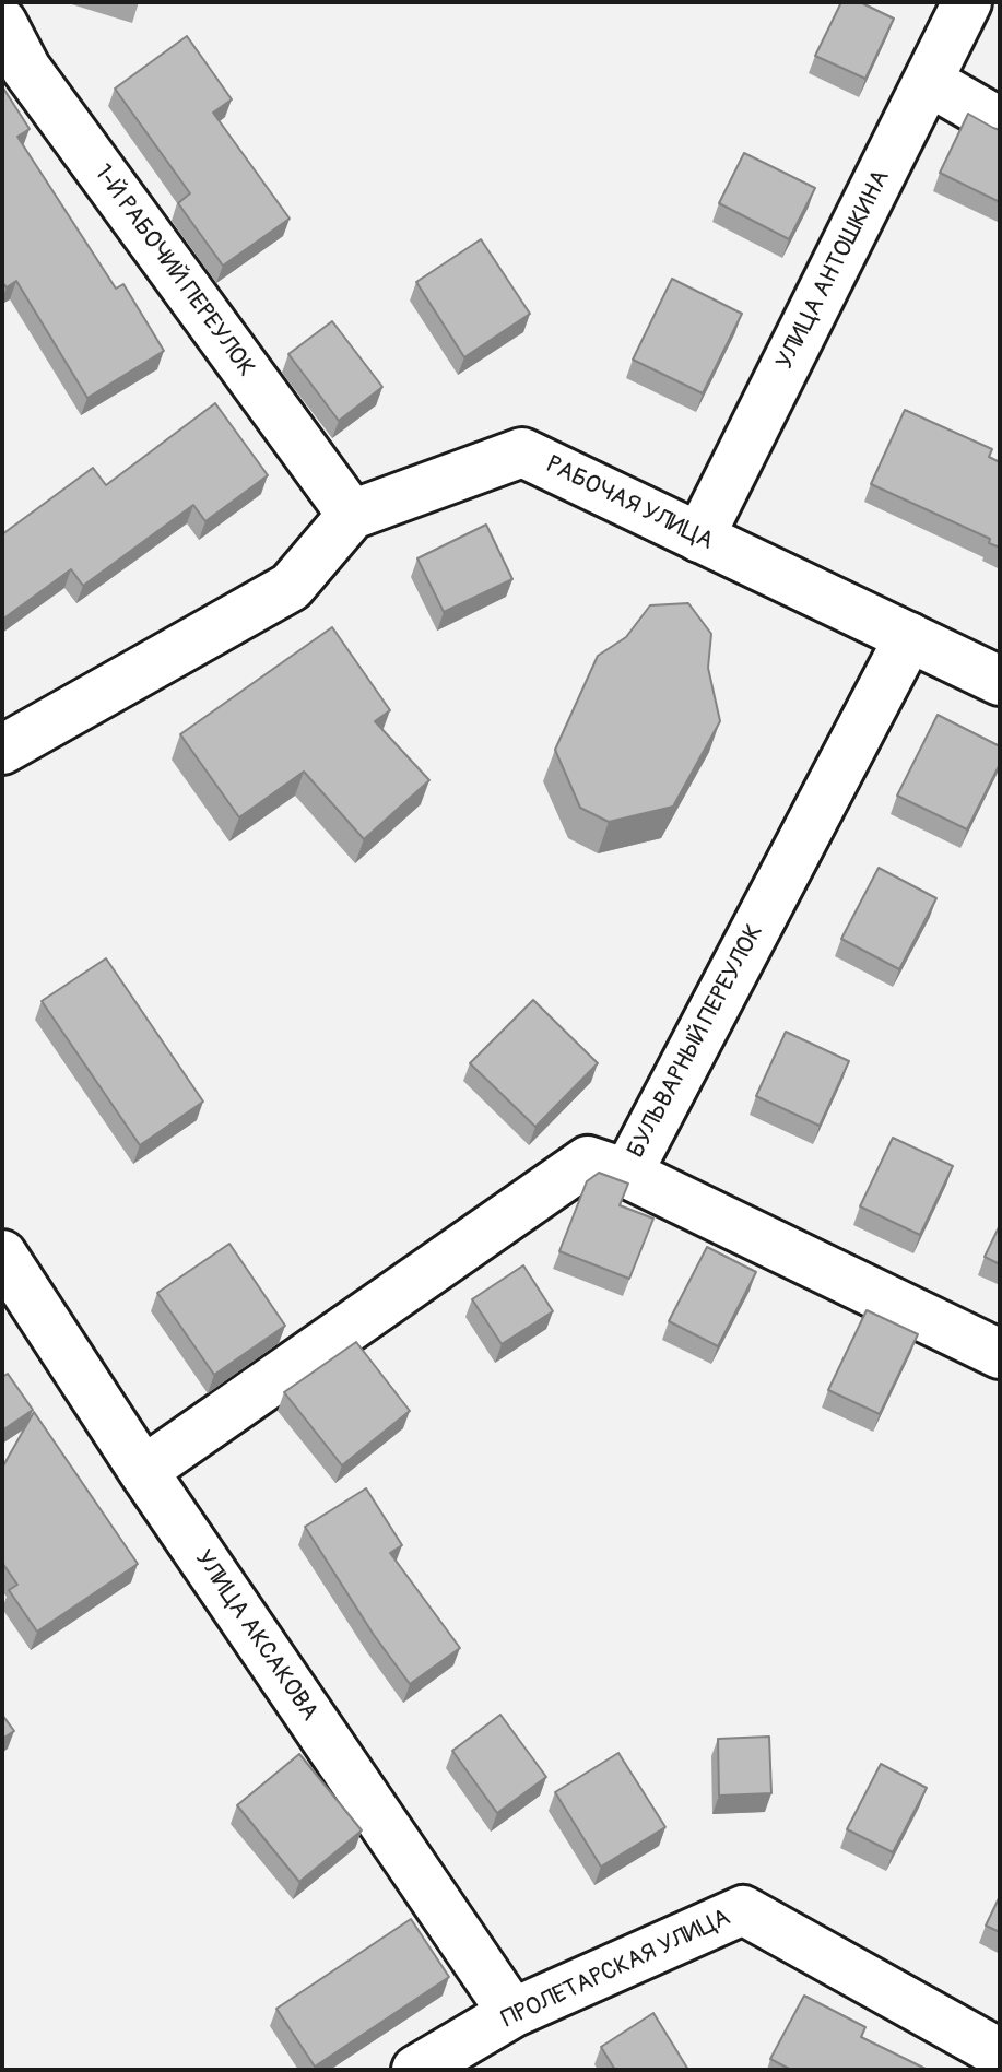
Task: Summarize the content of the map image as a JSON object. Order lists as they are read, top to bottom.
{
  "streets": {
    "street": [
      "УЛИЦА АНТОШКИНА",
      "1-Й РАБОЧИЙ ПЕРЕУЛОК",
      "РАБОЧАЯ УЛИЦА",
      "БУЛЬВАРНЫЙ ПЕРЕУЛОК",
      "УЛИЦА АКСАКОВА",
      "ПРОЛЕТАРСКАЯ УЛИЦА"
    ]
  },
  "crossings": [
    ["УЛИЦА АНТОШКИНА", "РАБОЧАЯ УЛИЦА"],
    ["1-Й РАБОЧИЙ ПЕРЕУЛОК", "РАБОЧАЯ УЛИЦА"],
    ["РАБОЧАЯ УЛИЦА", "БУЛЬВАРНЫЙ ПЕРЕУЛОК"],
    ["УЛИЦА АКСАКОВА", "ПРОЛЕТАРСКАЯ УЛИЦА"]
  ]
}
